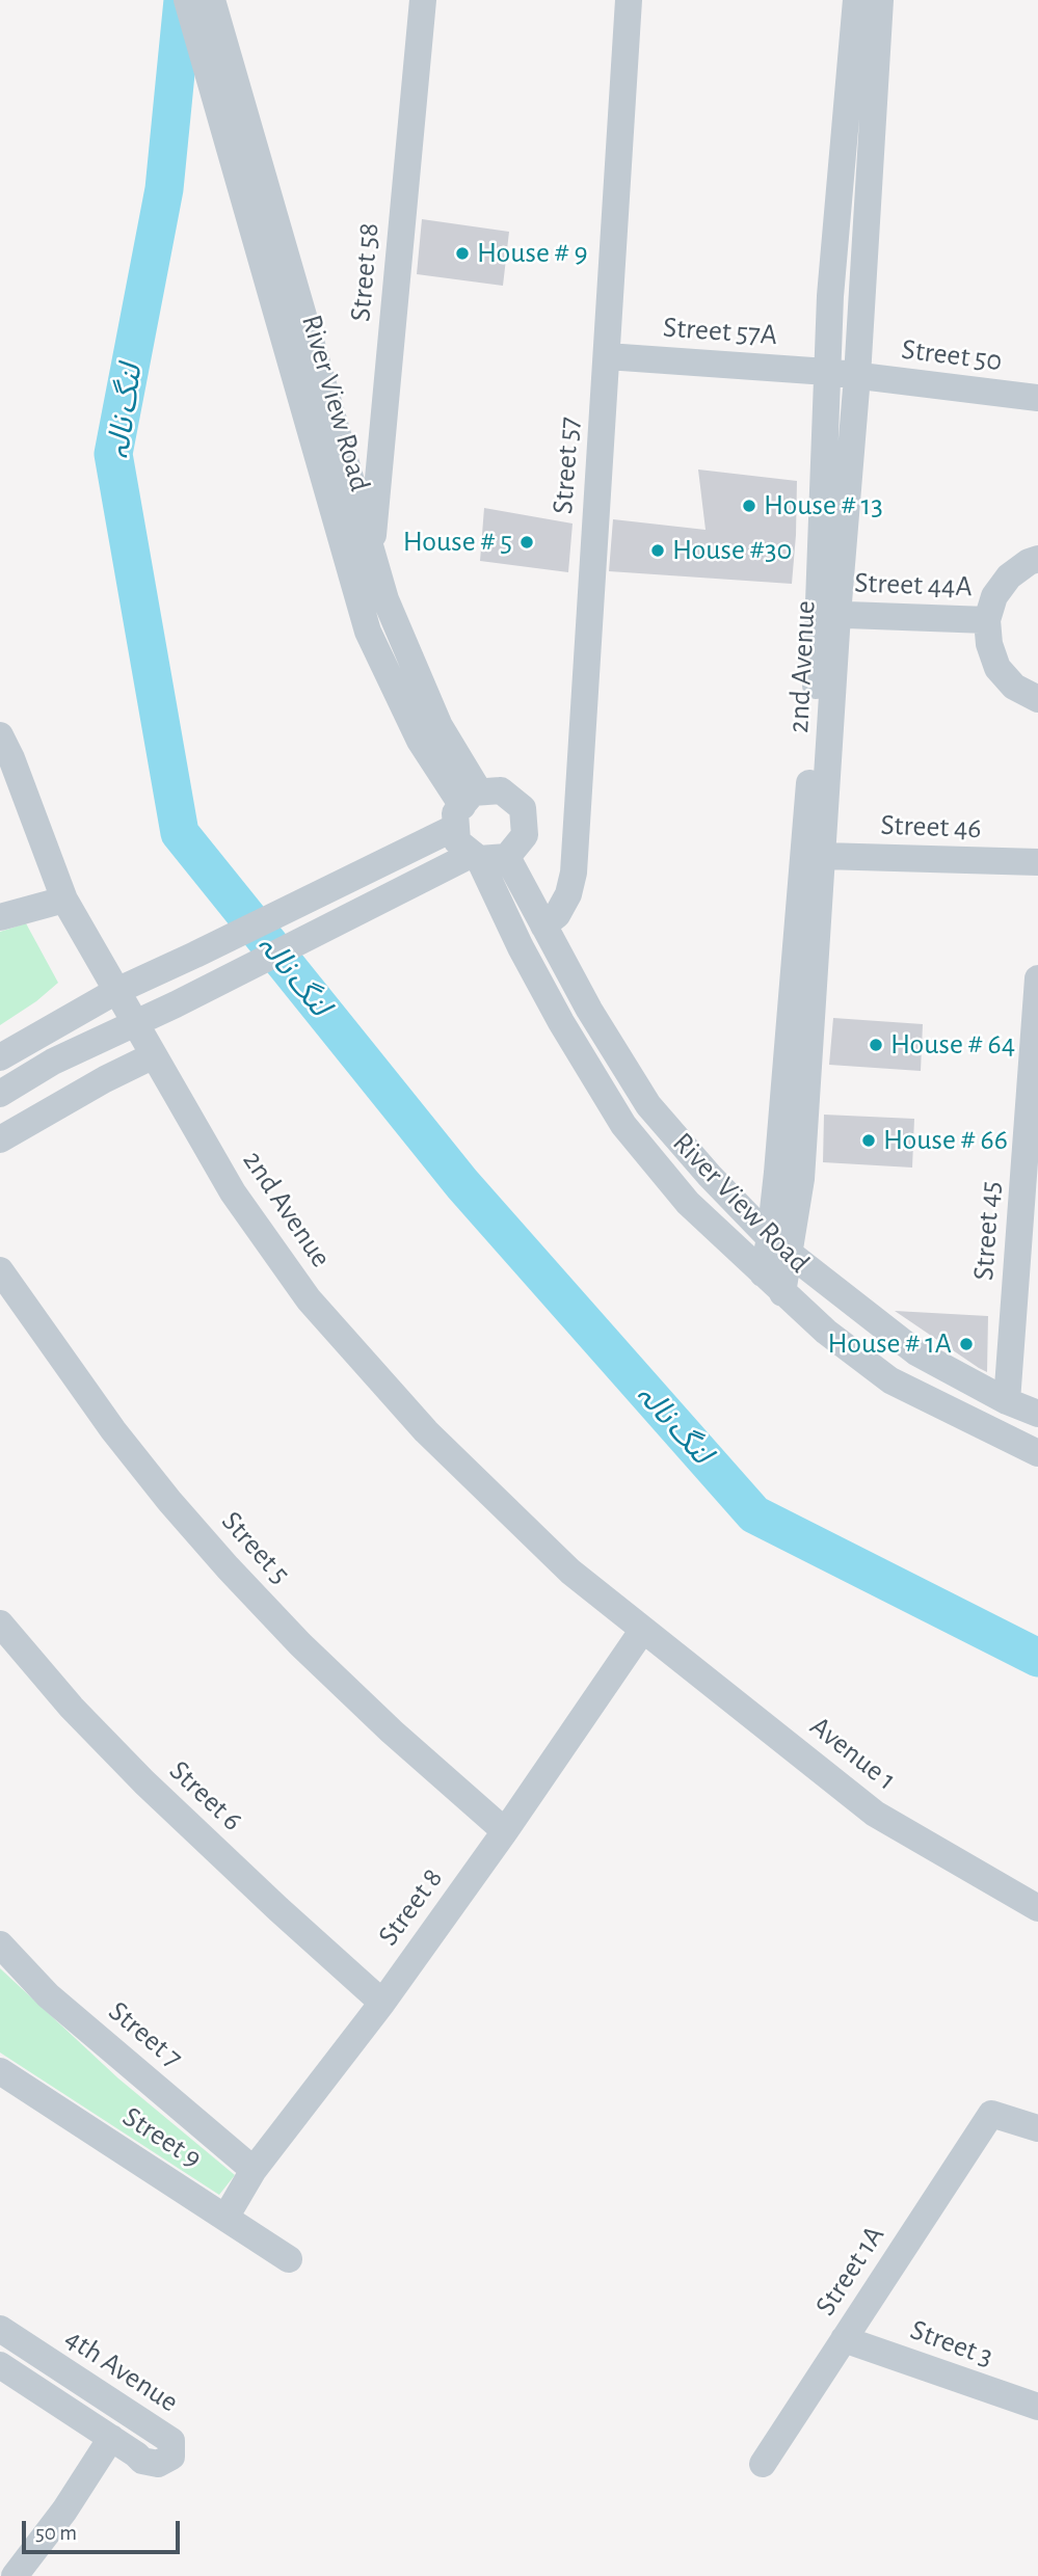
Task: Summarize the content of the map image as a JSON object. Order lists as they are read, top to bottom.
{
  "streets": {
    "street": [
      "Street 58",
      "Street 57A",
      "Street 50",
      "River View Road",
      "Street 57",
      "Street 44A",
      "2nd Avenue",
      "Street 46",
      "Street 45",
      "Street 5",
      "Avenue 1",
      "Street 6",
      "Street 8",
      "Street 7",
      "Street 9",
      "Street 1A",
      "Street 3",
      "4th Avenue"
    ]
  },
  "crossings": [
    ["Street 58", "River View Road"],
    ["Street 57A", "Street 50"],
    ["Street 57A", "Street 57"],
    ["Street 57A", "2nd Avenue"],
    ["Street 50", "2nd Avenue"],
    ["River View Road", "Street 57"],
    ["River View Road", "2nd Avenue"],
    ["River View Road", "Street 45"],
    ["Street 44A", "2nd Avenue"],
    ["2nd Avenue", "Street 46"],
    ["2nd Avenue", "Avenue 1"],
    ["2nd Avenue", "Street 8"],
    ["Street 5", "Street 8"],
    ["Avenue 1", "Street 8"],
    ["Street 6", "Street 8"],
    ["Street 8", "Street 7"],
    ["Street 8", "Street 9"],
    ["Street 1A", "Street 3"]
  ],
  "water": ["لنگ نالہ"],
  "places": [
    "House # 9",
    "House # 13",
    "House # 5",
    "House #30",
    "House # 64",
    "House # 66",
    "House # 1A"
  ],
  "scale_bar": "50 m"
}
